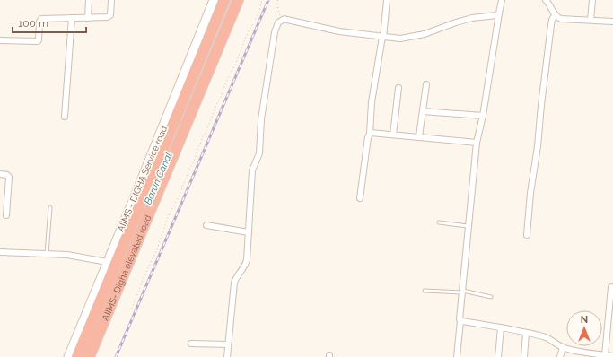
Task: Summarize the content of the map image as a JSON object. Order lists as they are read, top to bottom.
{
  "streets": {
    "highway": ["AIIMS- Digha elevated road"],
    "main road": ["AIIMS - DIGHA Service road"]
  },
  "water": ["Barun Canal"],
  "scale_bar": "100 m",
  "north": "top"
}
